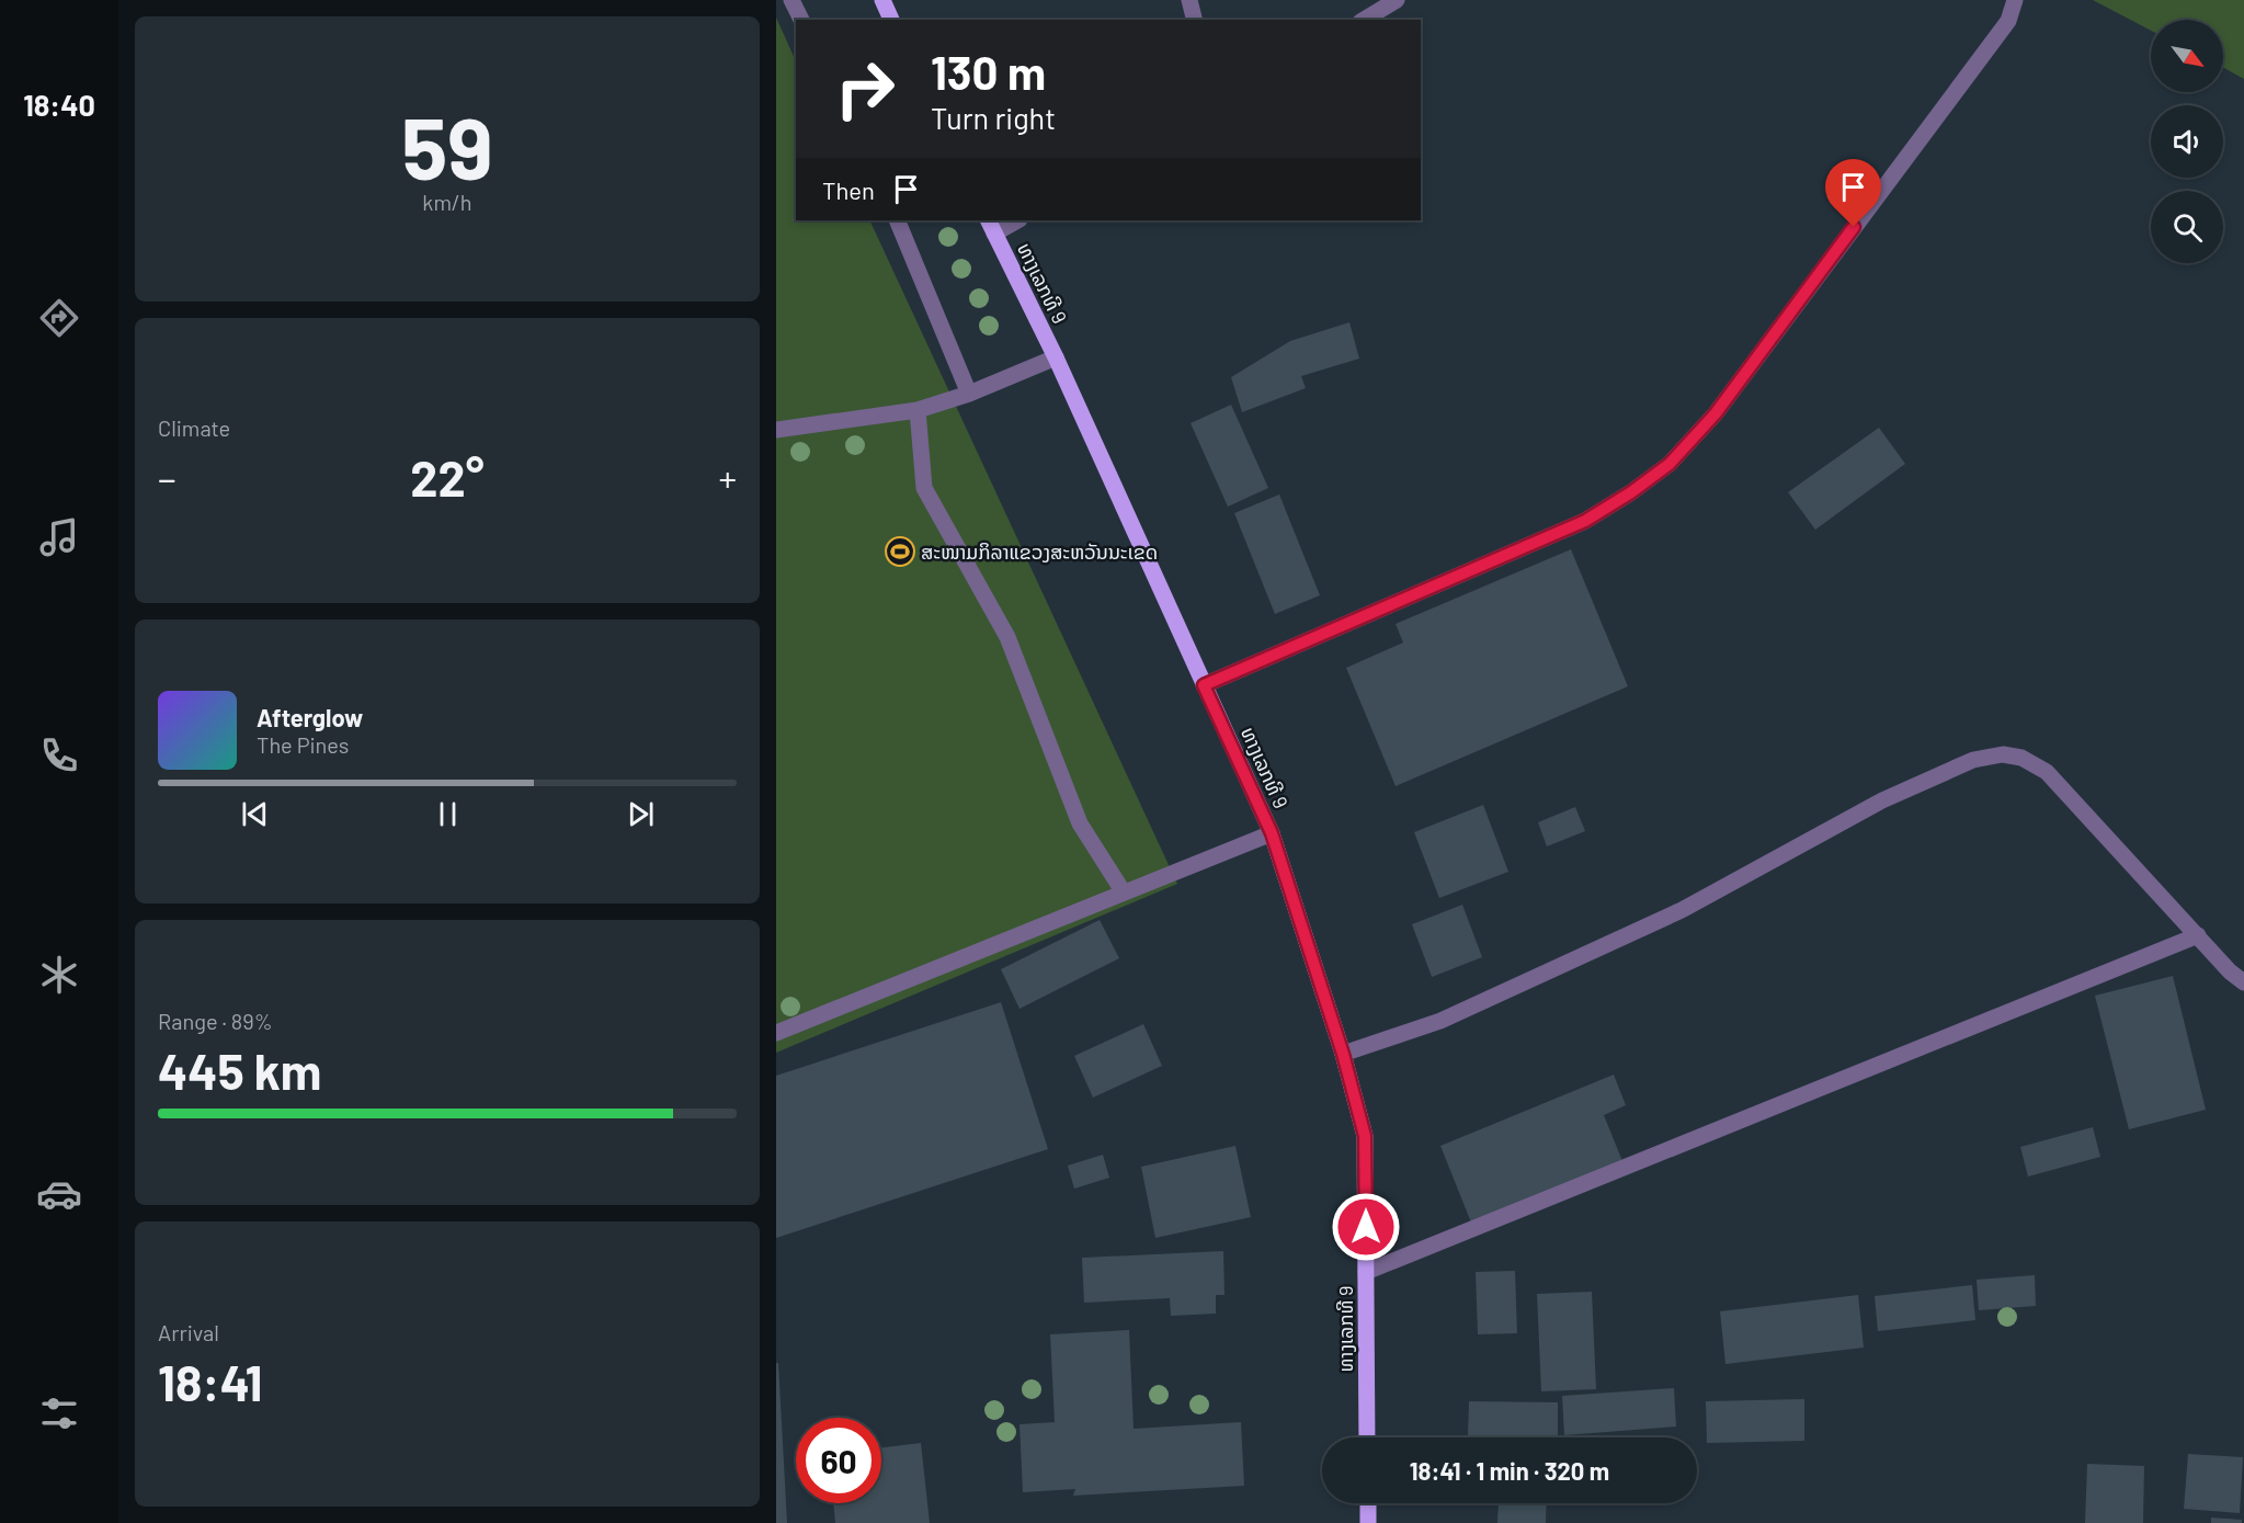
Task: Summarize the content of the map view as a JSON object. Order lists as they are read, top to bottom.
{
  "streets": {
    "main road": ["ທາງເລກທີ 9"]
  },
  "places": {
    "sports": ["ສະໜາມກິລາແຂວງສະຫວັນນະເຂດ"]
  },
  "north": "bottom right",
  "page": {
    "tabs": "18:40",
    "tile": [
      ["59", "km/h"],
      "Climate",
      ["Range · 89%", "445 km"],
      ["Arrival", "18:41"]
    ],
    "turn": ["130 m", "Turn right"],
    "then": "Then",
    "heat": ["−", "22°", "+"],
    "song": ["Afterglow", "The Pines"],
    "limit": "60",
    "trip": "18:41 · 1 min · 320 m"
  }
}
